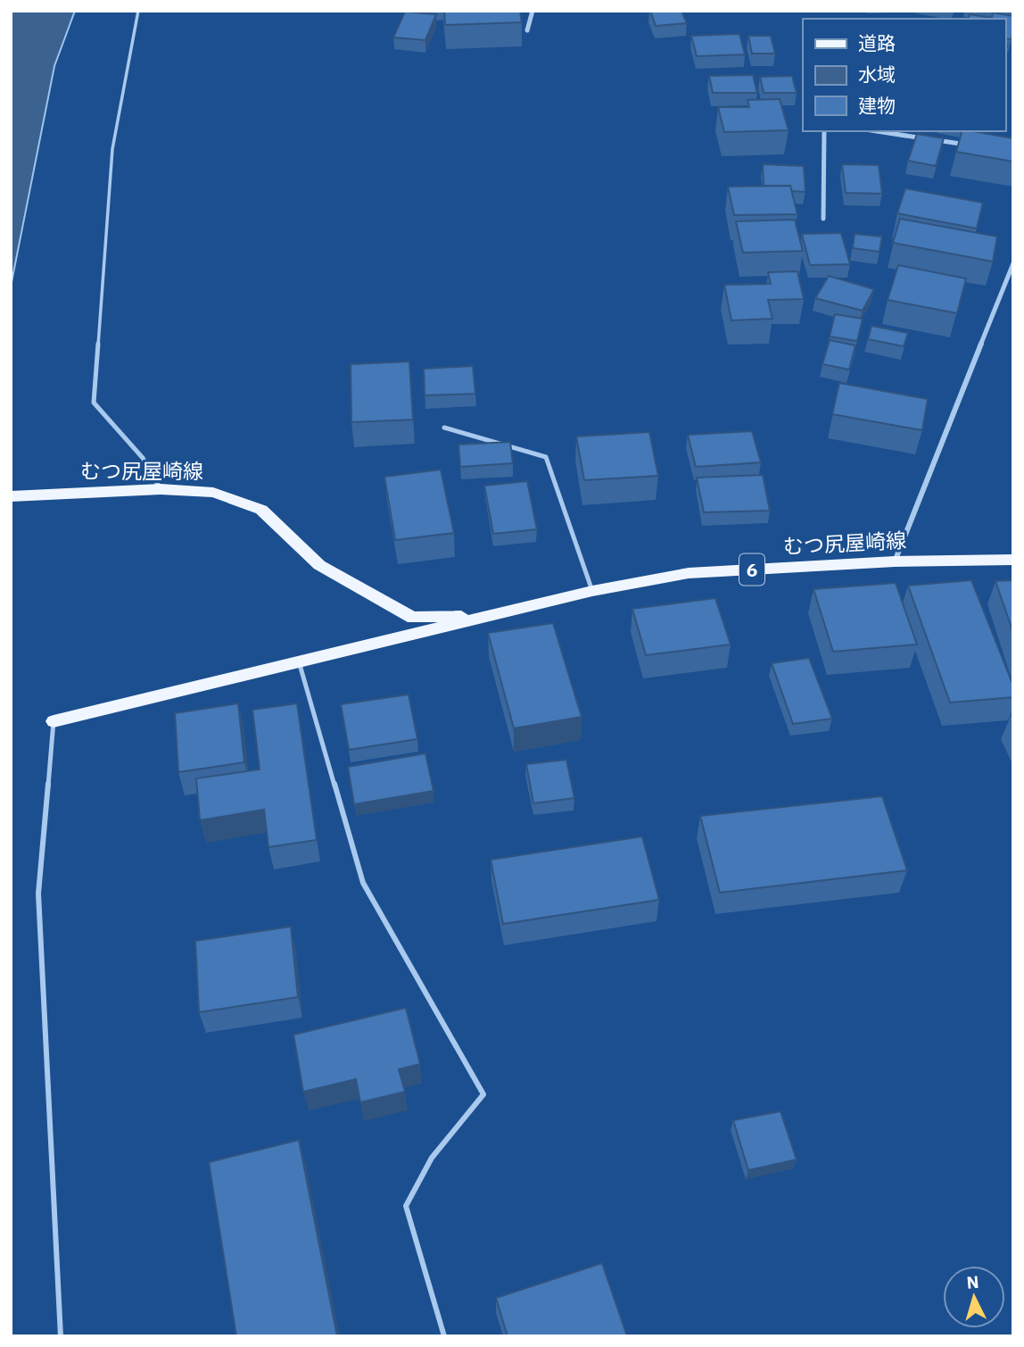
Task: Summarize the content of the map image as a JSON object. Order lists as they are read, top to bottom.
{
  "streets": {
    "main road": ["むつ尻屋崎線", "6"]
  },
  "legend": ["道路", "水域", "建物"],
  "north": "top"
}
